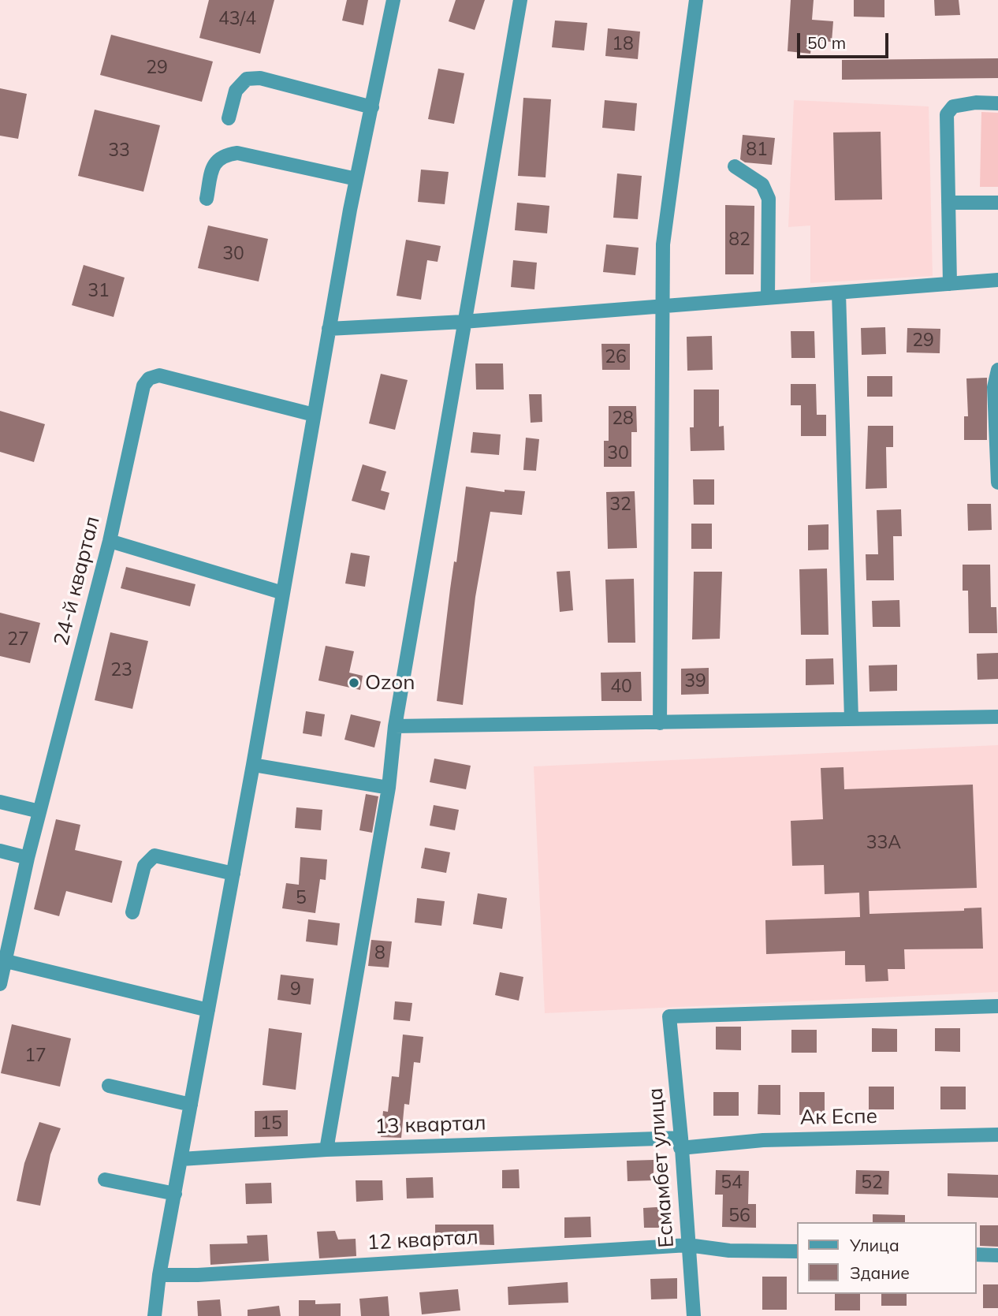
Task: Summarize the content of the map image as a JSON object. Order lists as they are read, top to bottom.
{
  "streets": {
    "street": [
      "24-й квартал",
      "Ак Еспе",
      "13 квартал",
      "Есмамбет улица",
      "12 квартал"
    ]
  },
  "crossings": [
    ["Ак Еспе", "13 квартал"],
    ["Ак Еспе", "Есмамбет улица"],
    ["13 квартал", "Есмамбет улица"],
    ["Есмамбет улица", "12 квартал"]
  ],
  "places": ["Ozon"],
  "house_numbers": [
    "43/4",
    "18",
    "29",
    "81",
    "33",
    "82",
    "30",
    "31",
    "29",
    "26",
    "28",
    "30",
    "32",
    "27",
    "23",
    "39",
    "40",
    "33А",
    "5",
    "8",
    "9",
    "17",
    "15",
    "54",
    "52",
    "56"
  ],
  "legend": ["Улица", "Здание"],
  "scale_bar": "50 m"
}
